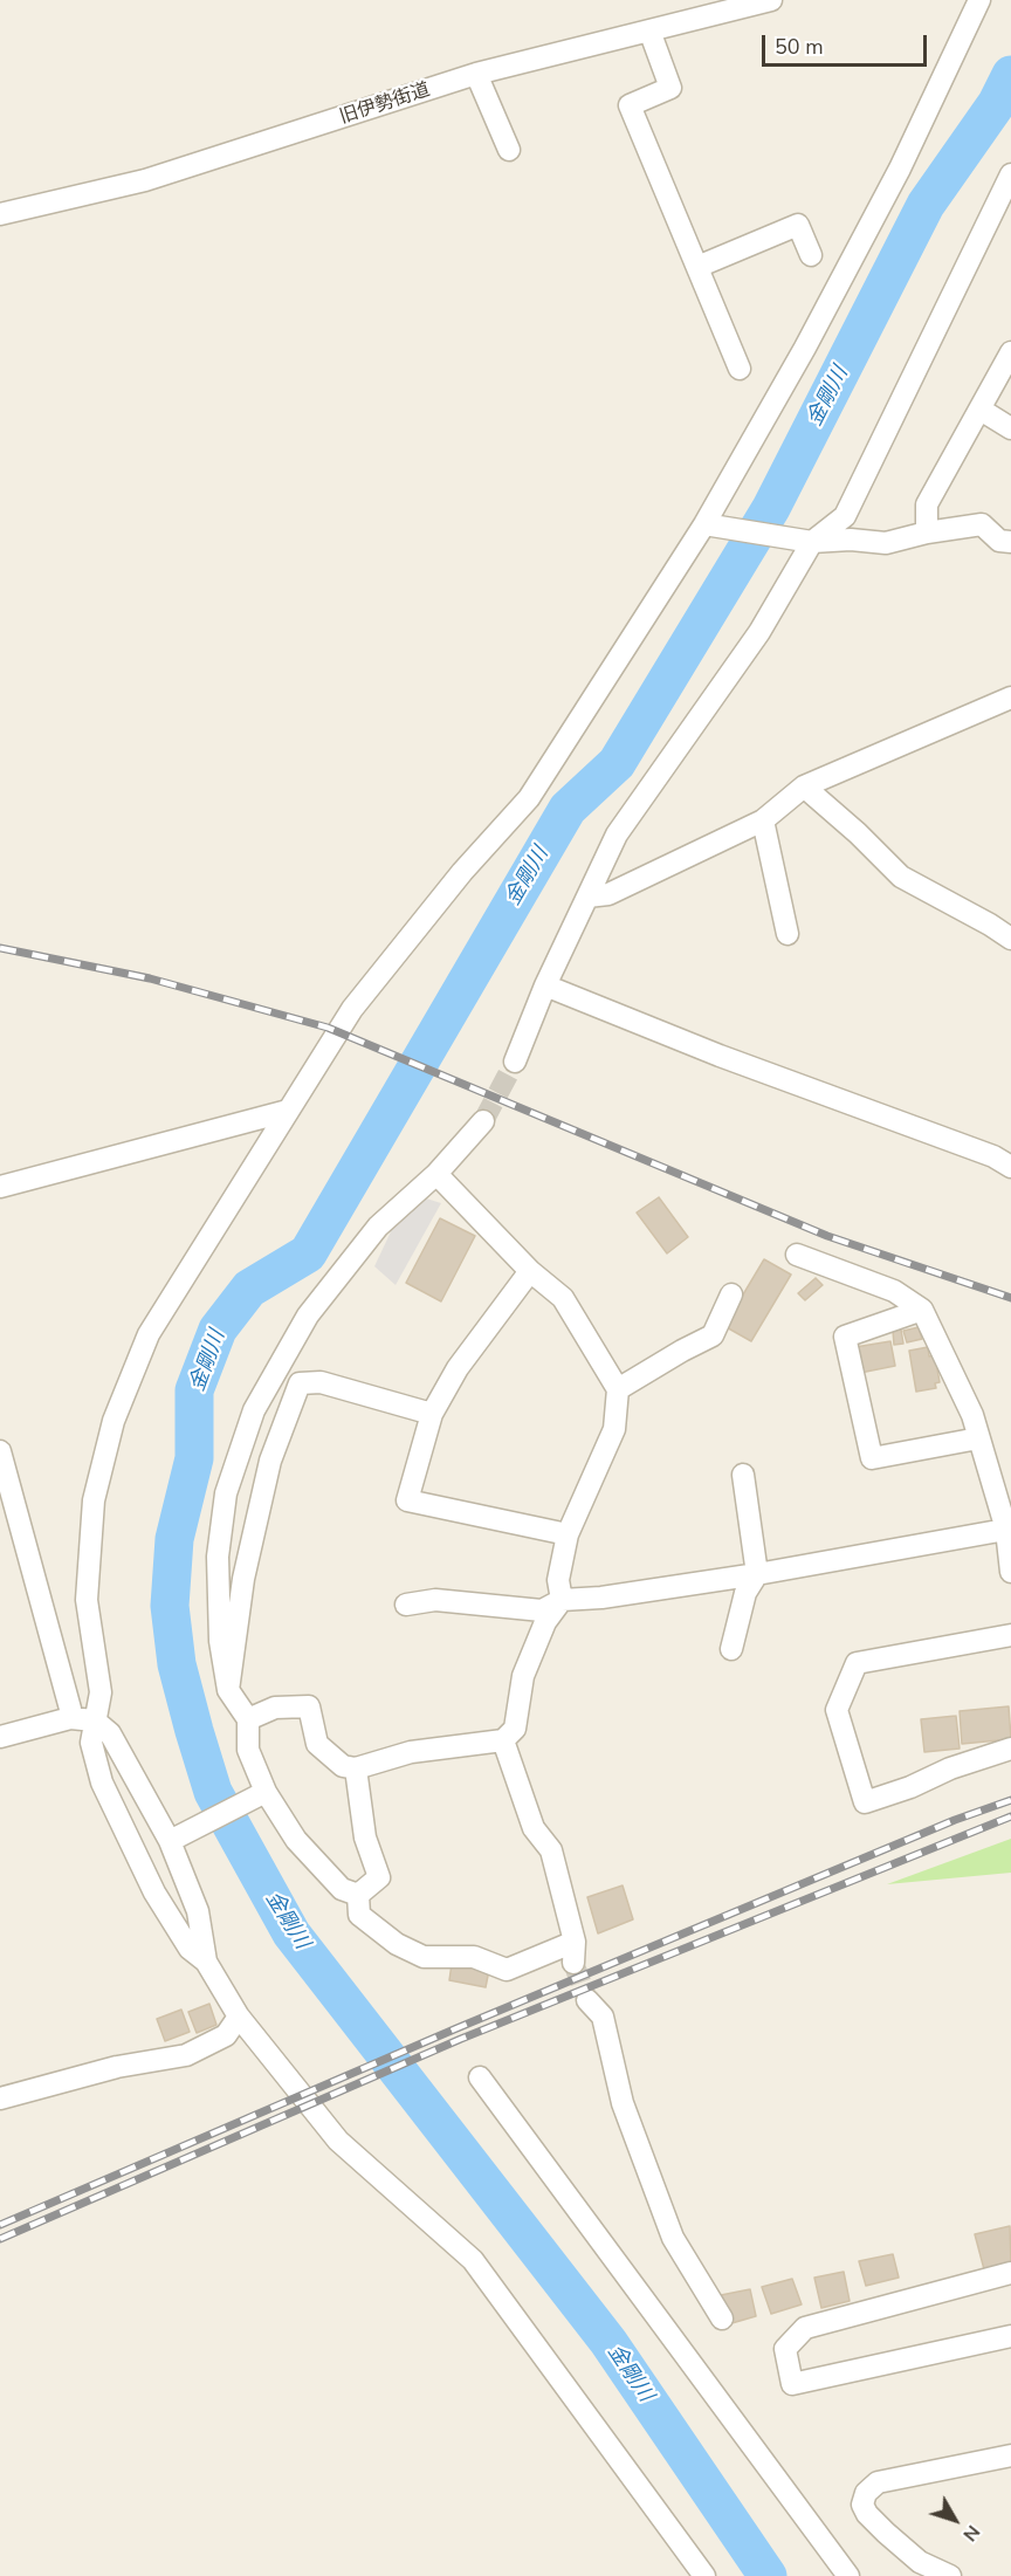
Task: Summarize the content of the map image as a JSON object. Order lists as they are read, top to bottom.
{
  "streets": {
    "street": ["旧伊勢街道"]
  },
  "water": ["金剛川"],
  "scale_bar": "50 m",
  "north": "bottom right"
}
